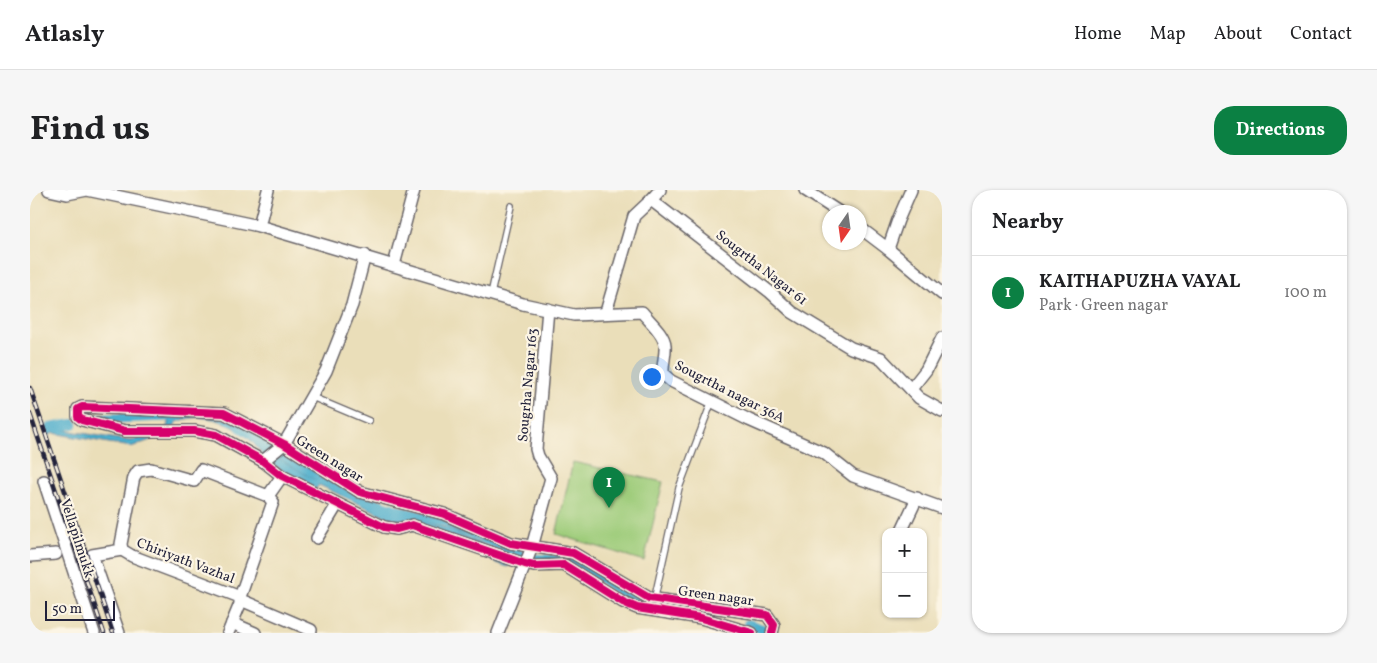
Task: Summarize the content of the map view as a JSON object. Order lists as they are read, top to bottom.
{
  "streets": {
    "street": [
      "Sougrtha Nagar 61",
      "Sougrha Nagar 163",
      "Sougrtha nagar 36A",
      "Green nagar",
      "Vellapilmukk",
      "Chiriyath Vazhal"
    ]
  },
  "crossings": [
    ["Sougrha Nagar 163", "Sougrtha nagar 36A"],
    ["Sougrha Nagar 163", "Green nagar"]
  ],
  "scale_bar": "50 m",
  "north": "bottom",
  "page": {
    "header": "Atlasly",
    "nav": [
      "Home",
      "Map",
      "About",
      "Contact"
    ],
    "title": "Find us",
    "buttons": "Directions",
    "heading": "Nearby",
    "list": [
      {
        "mark": "1",
        "name": "KAITHAPUZHA VAYAL",
        "note": "Park · Green nagar",
        "value": "100 m"
      }
    ],
    "pins": "1",
    "map_buttons": ["+", "−"],
    "scale": "50 m"
  }
}
